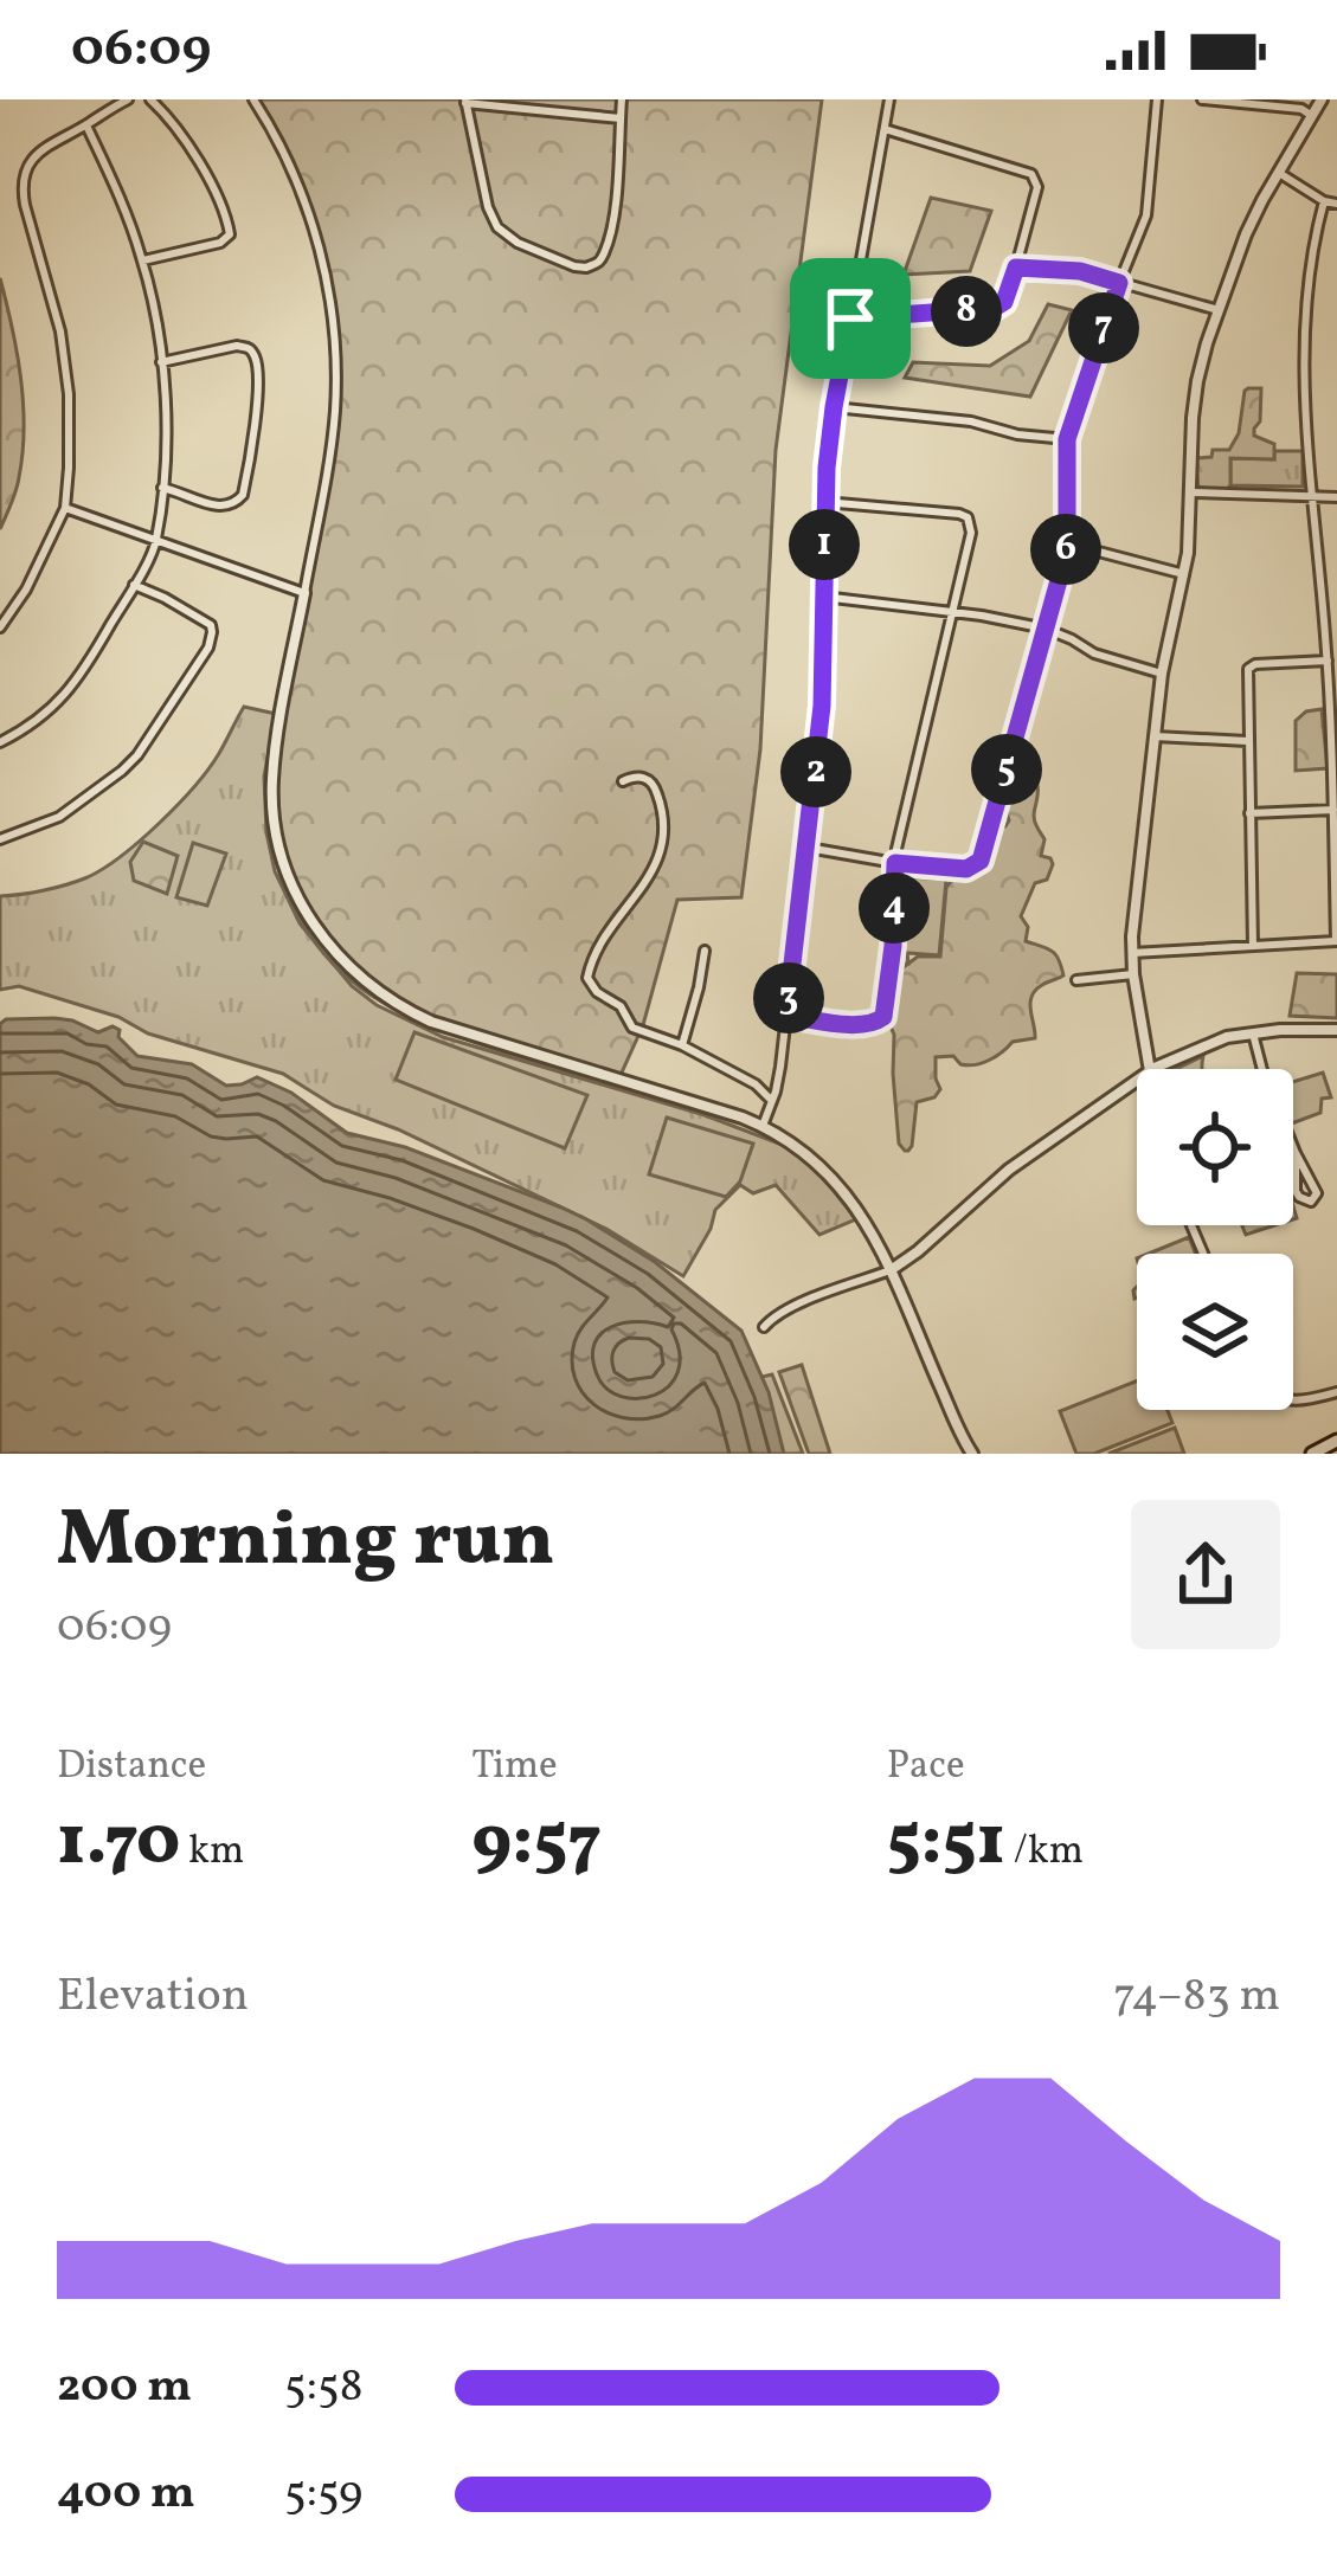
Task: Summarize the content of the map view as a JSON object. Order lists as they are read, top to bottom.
{
  "page": {
    "status": "06:09",
    "pins": [
      "8",
      "7",
      "1",
      "6",
      "5",
      "2",
      "4",
      "3"
    ],
    "heading": ["Morning run", "06:09"],
    "stats": [
      ["Distance", "1.70 km"],
      ["Time", "9:57"],
      ["Pace", "5:51 /km"]
    ],
    "chart": ["Elevation", "74–83 m"],
    "list": [
      {
        "name": "200 m",
        "note": "5:58"
      },
      {
        "name": "400 m",
        "note": "5:59"
      }
    ]
  }
}
